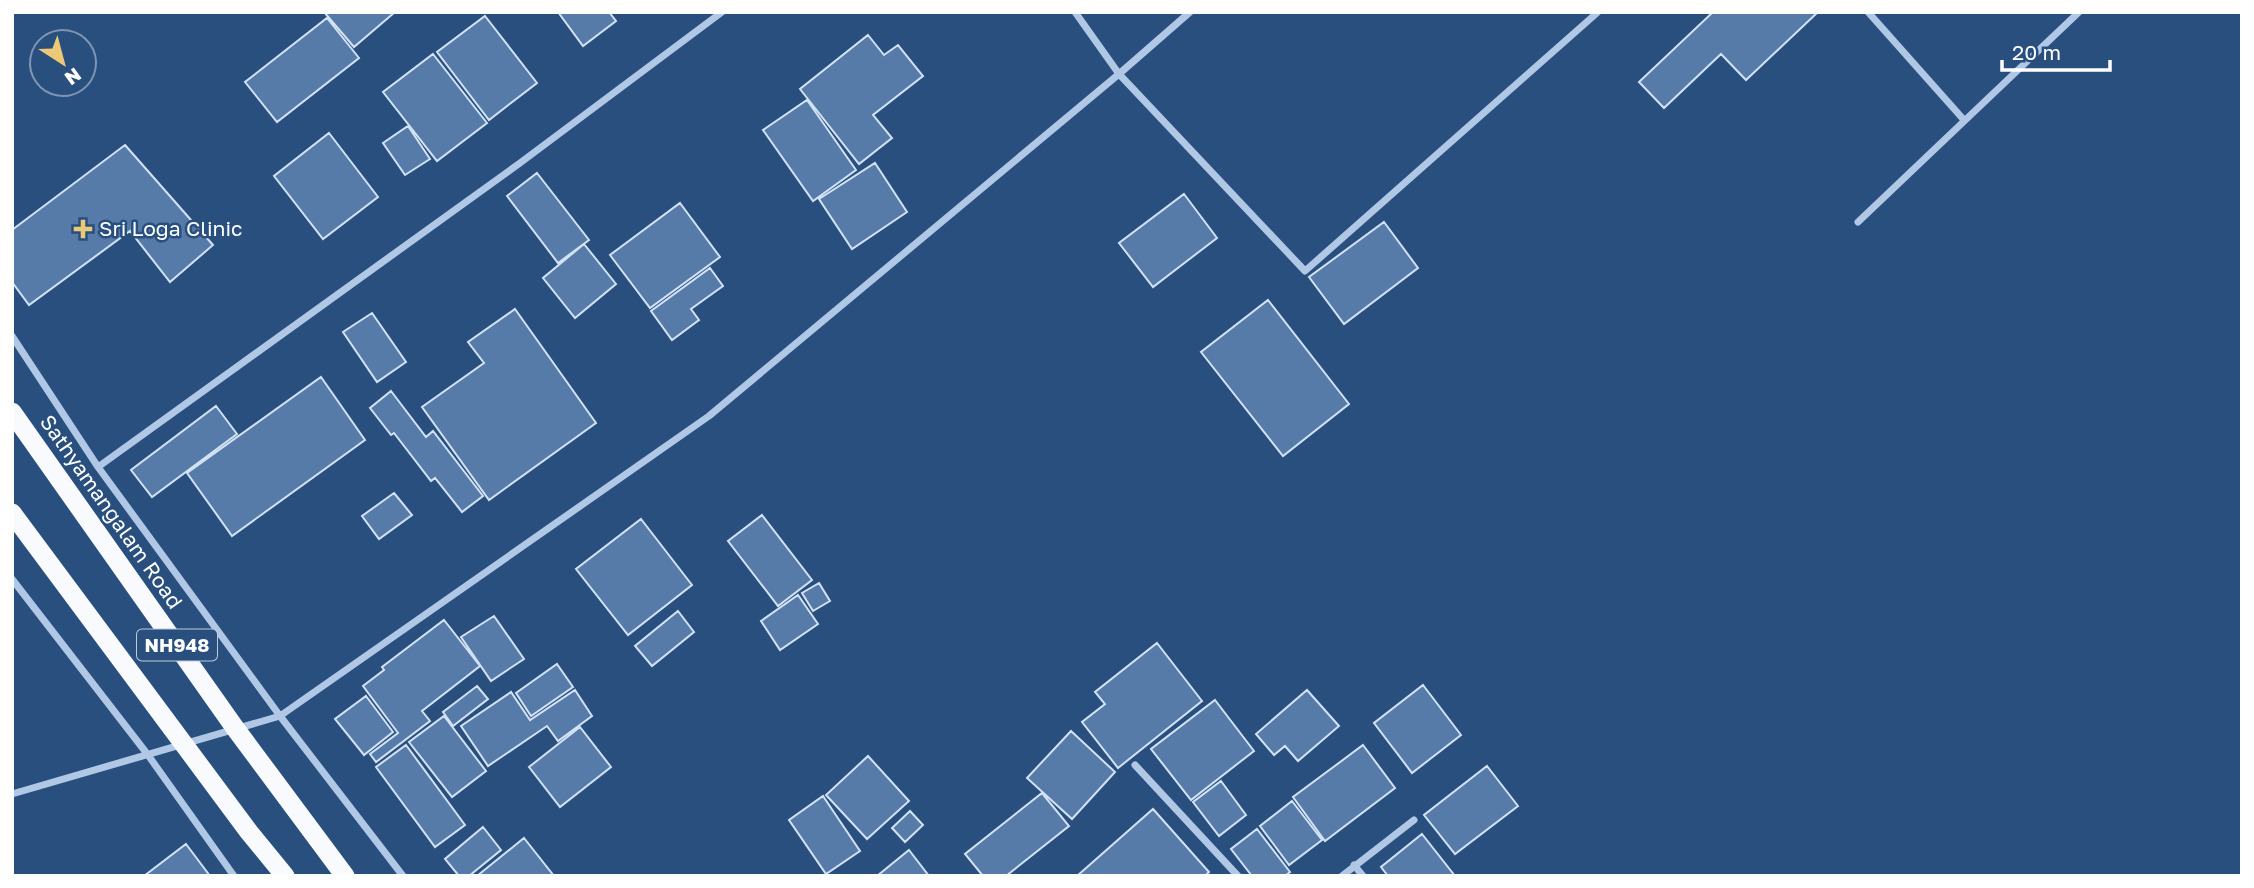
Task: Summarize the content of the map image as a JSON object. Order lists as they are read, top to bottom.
{
  "streets": {
    "highway": ["Sathyamangalam Road", "NH948"]
  },
  "places": {
    "health": ["Sri Loga Clinic"]
  },
  "scale_bar": "20 m",
  "north": "bottom right"
}
